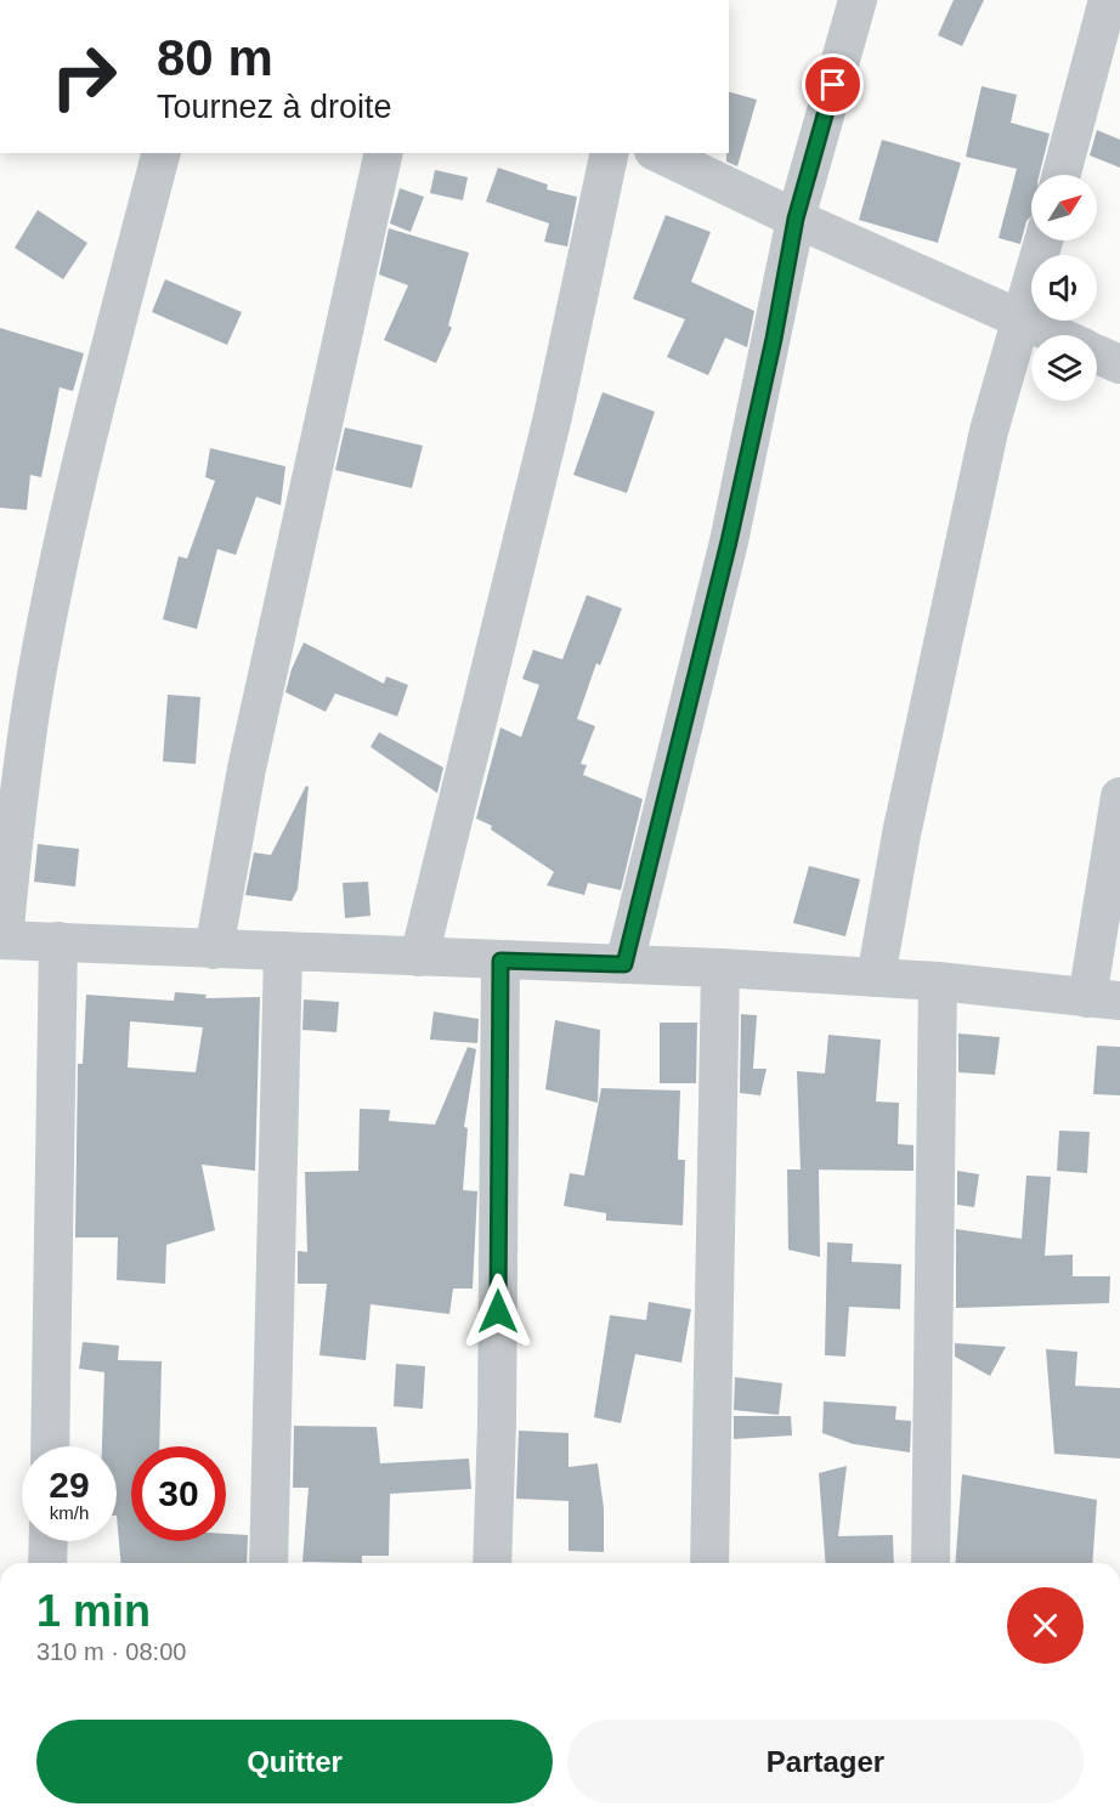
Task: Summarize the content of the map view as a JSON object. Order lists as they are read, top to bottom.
{
  "north": "top right",
  "page": {
    "turn": ["80 m", "Tournez à droite"],
    "speed": "29 km/h",
    "limit": "30",
    "heading": ["1 min", "310 m · 08:00"],
    "buttons": ["Quitter", "Partager"]
  }
}
